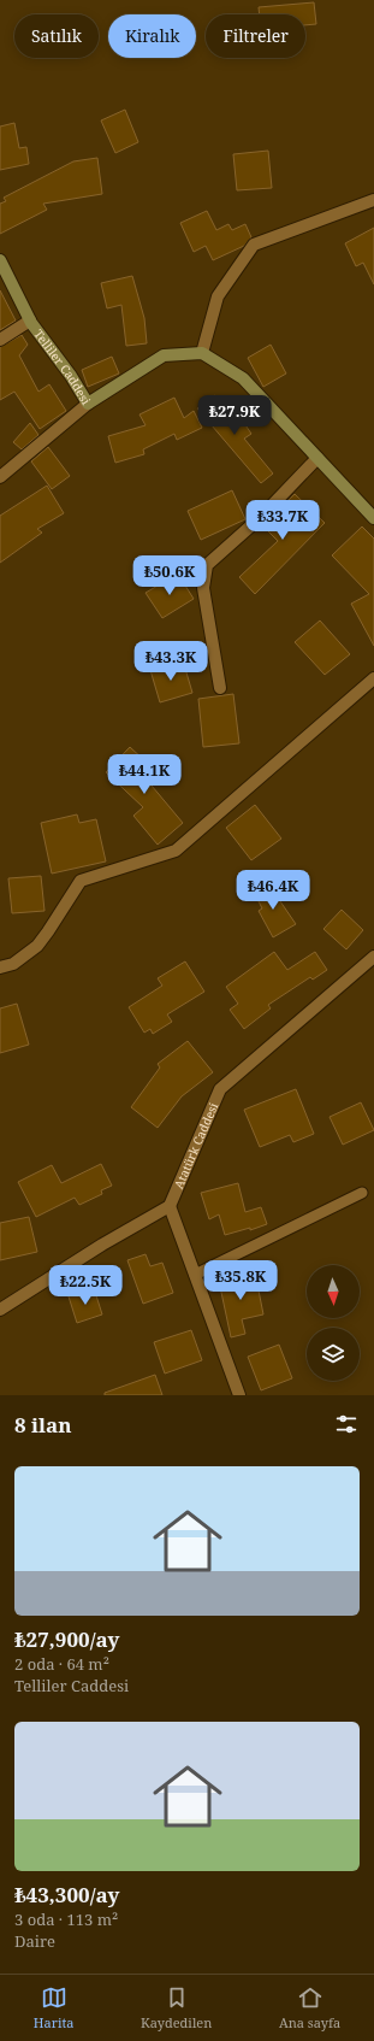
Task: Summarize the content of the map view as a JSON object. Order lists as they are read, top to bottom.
{
  "streets": {
    "street": ["Telliler Caddesi", "Atatürk Caddesi"]
  },
  "north": "bottom",
  "page": {
    "chip": ["Satılık", "Kiralık", "Filtreler"],
    "price": [
      "₺27.9K",
      "₺33.7K",
      "₺50.6K",
      "₺43.3K",
      "₺44.1K",
      "₺46.4K",
      "₺35.8K",
      "₺22.5K"
    ],
    "heading": "8 ilan",
    "list": [
      {
        "name": "₺27,900/ay",
        "note": "2 oda · 64 m² · Telliler Caddesi"
      },
      {
        "name": "₺43,300/ay",
        "note": "3 oda · 113 m² · Daire"
      }
    ],
    "tabs": ["Harita", "Kaydedilen", "Ana sayfa"]
  }
}
